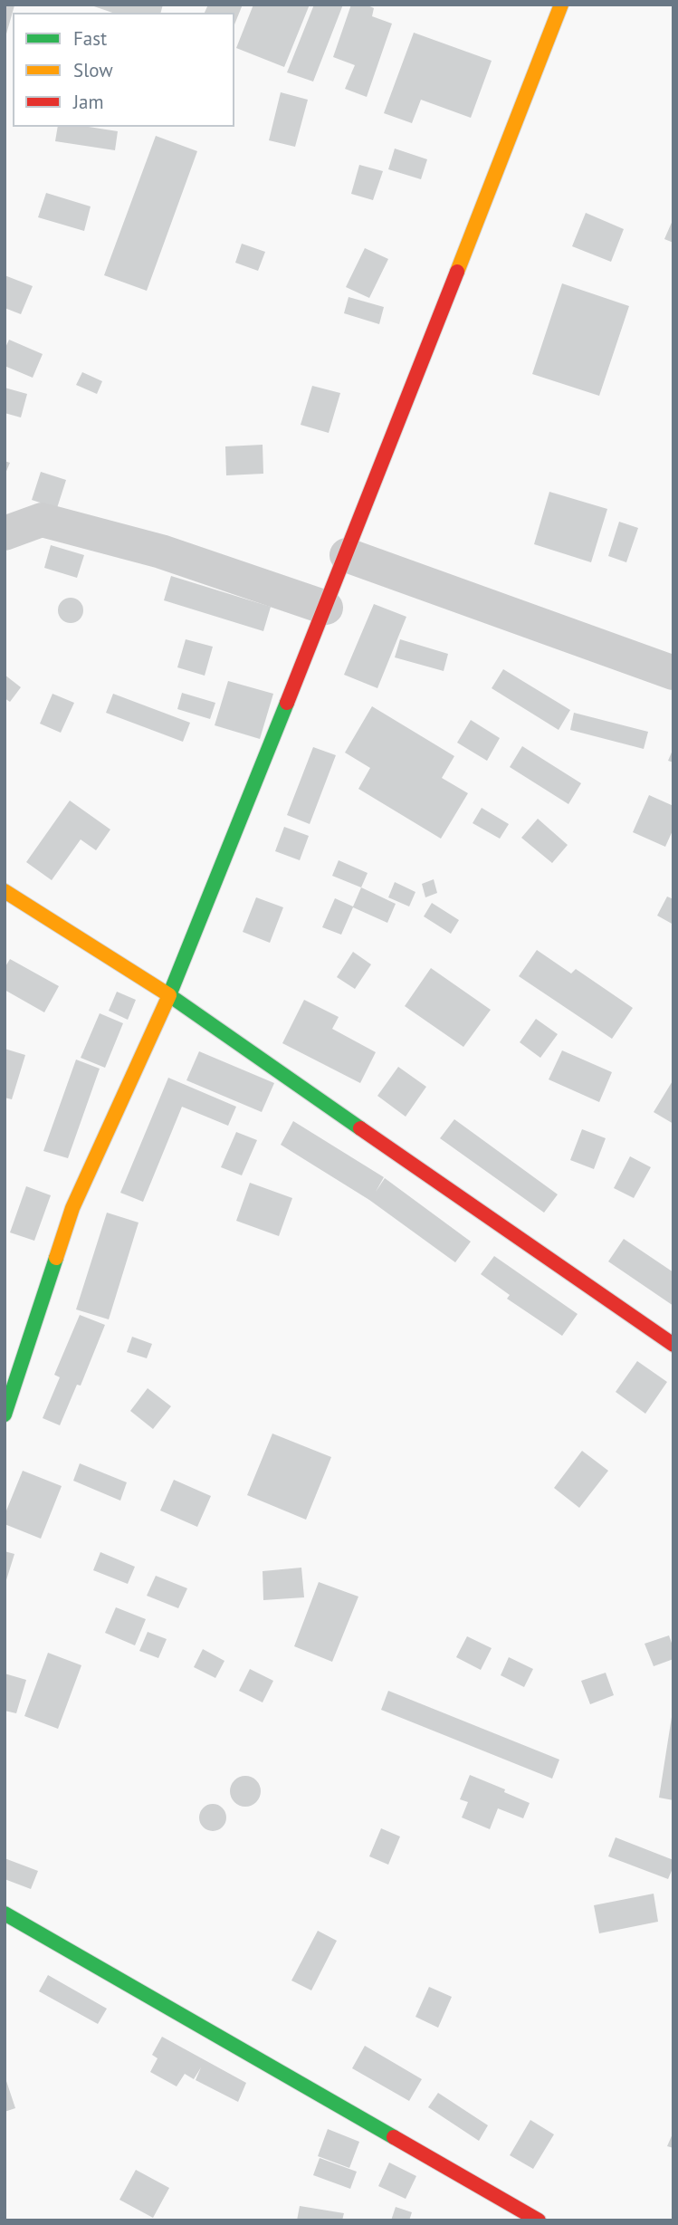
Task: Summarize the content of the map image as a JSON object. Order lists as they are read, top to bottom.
{
  "legend": ["Fast", "Slow", "Jam"]
}
